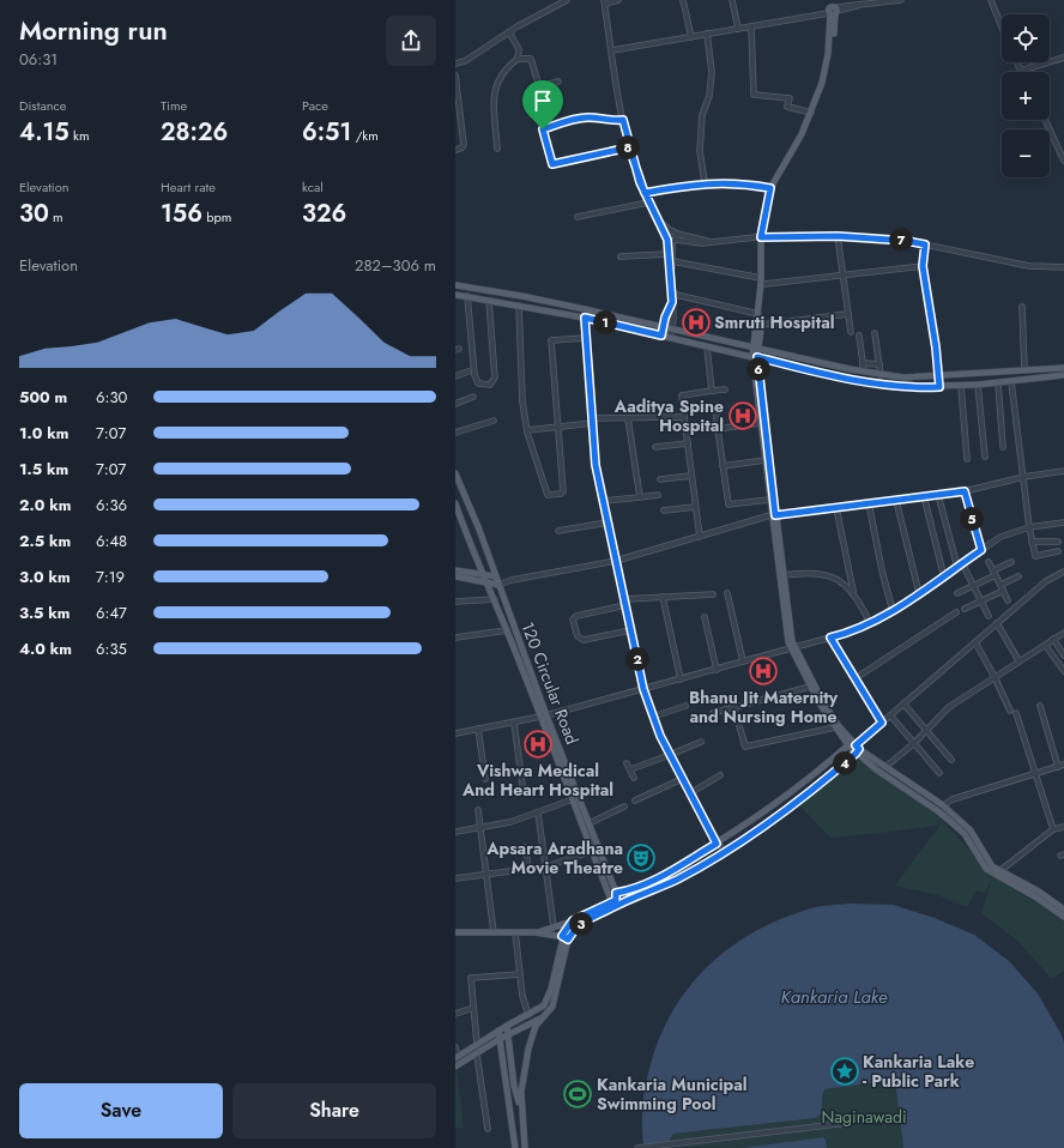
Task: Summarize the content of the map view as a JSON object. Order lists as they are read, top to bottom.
{
  "streets": {
    "main road": ["120 Circular Road"]
  },
  "water": ["Kankaria Lake"],
  "parks": ["Naginawadi"],
  "places": {
    "hospital": [
      "Smruti Hospital",
      "Aaditya Spine Hospital",
      "Bhanu Jit Maternity and Nursing Home",
      "Vishwa Medical And Heart Hospital"
    ],
    "theatre": ["Apsara Aradhana Movie Theatre"],
    "place": ["Kankaria Lake - Public Park"],
    "sports": ["Kankaria Municipal Swimming Pool"]
  },
  "page": {
    "heading": ["Morning run", "06:31"],
    "map_buttons": ["+", "−"],
    "stats": [
      ["Distance", "4.15 km"],
      ["Time", "28:26"],
      ["Pace", "6:51 /km"],
      ["Elevation", "30 m"],
      ["Heart rate", "156 bpm"],
      ["kcal", "326"]
    ],
    "pins": [
      "8",
      "7",
      "1",
      "6",
      "5",
      "2",
      "4",
      "3"
    ],
    "chart": ["Elevation", "282–306 m"],
    "list": [
      {
        "name": "500 m",
        "note": "6:30"
      },
      {
        "name": "1.0 km",
        "note": "7:07"
      },
      {
        "name": "1.5 km",
        "note": "7:07"
      },
      {
        "name": "2.0 km",
        "note": "6:36"
      },
      {
        "name": "2.5 km",
        "note": "6:48"
      },
      {
        "name": "3.0 km",
        "note": "7:19"
      },
      {
        "name": "3.5 km",
        "note": "6:47"
      },
      {
        "name": "4.0 km",
        "note": "6:35"
      }
    ],
    "buttons": ["Save", "Share"]
  }
}
